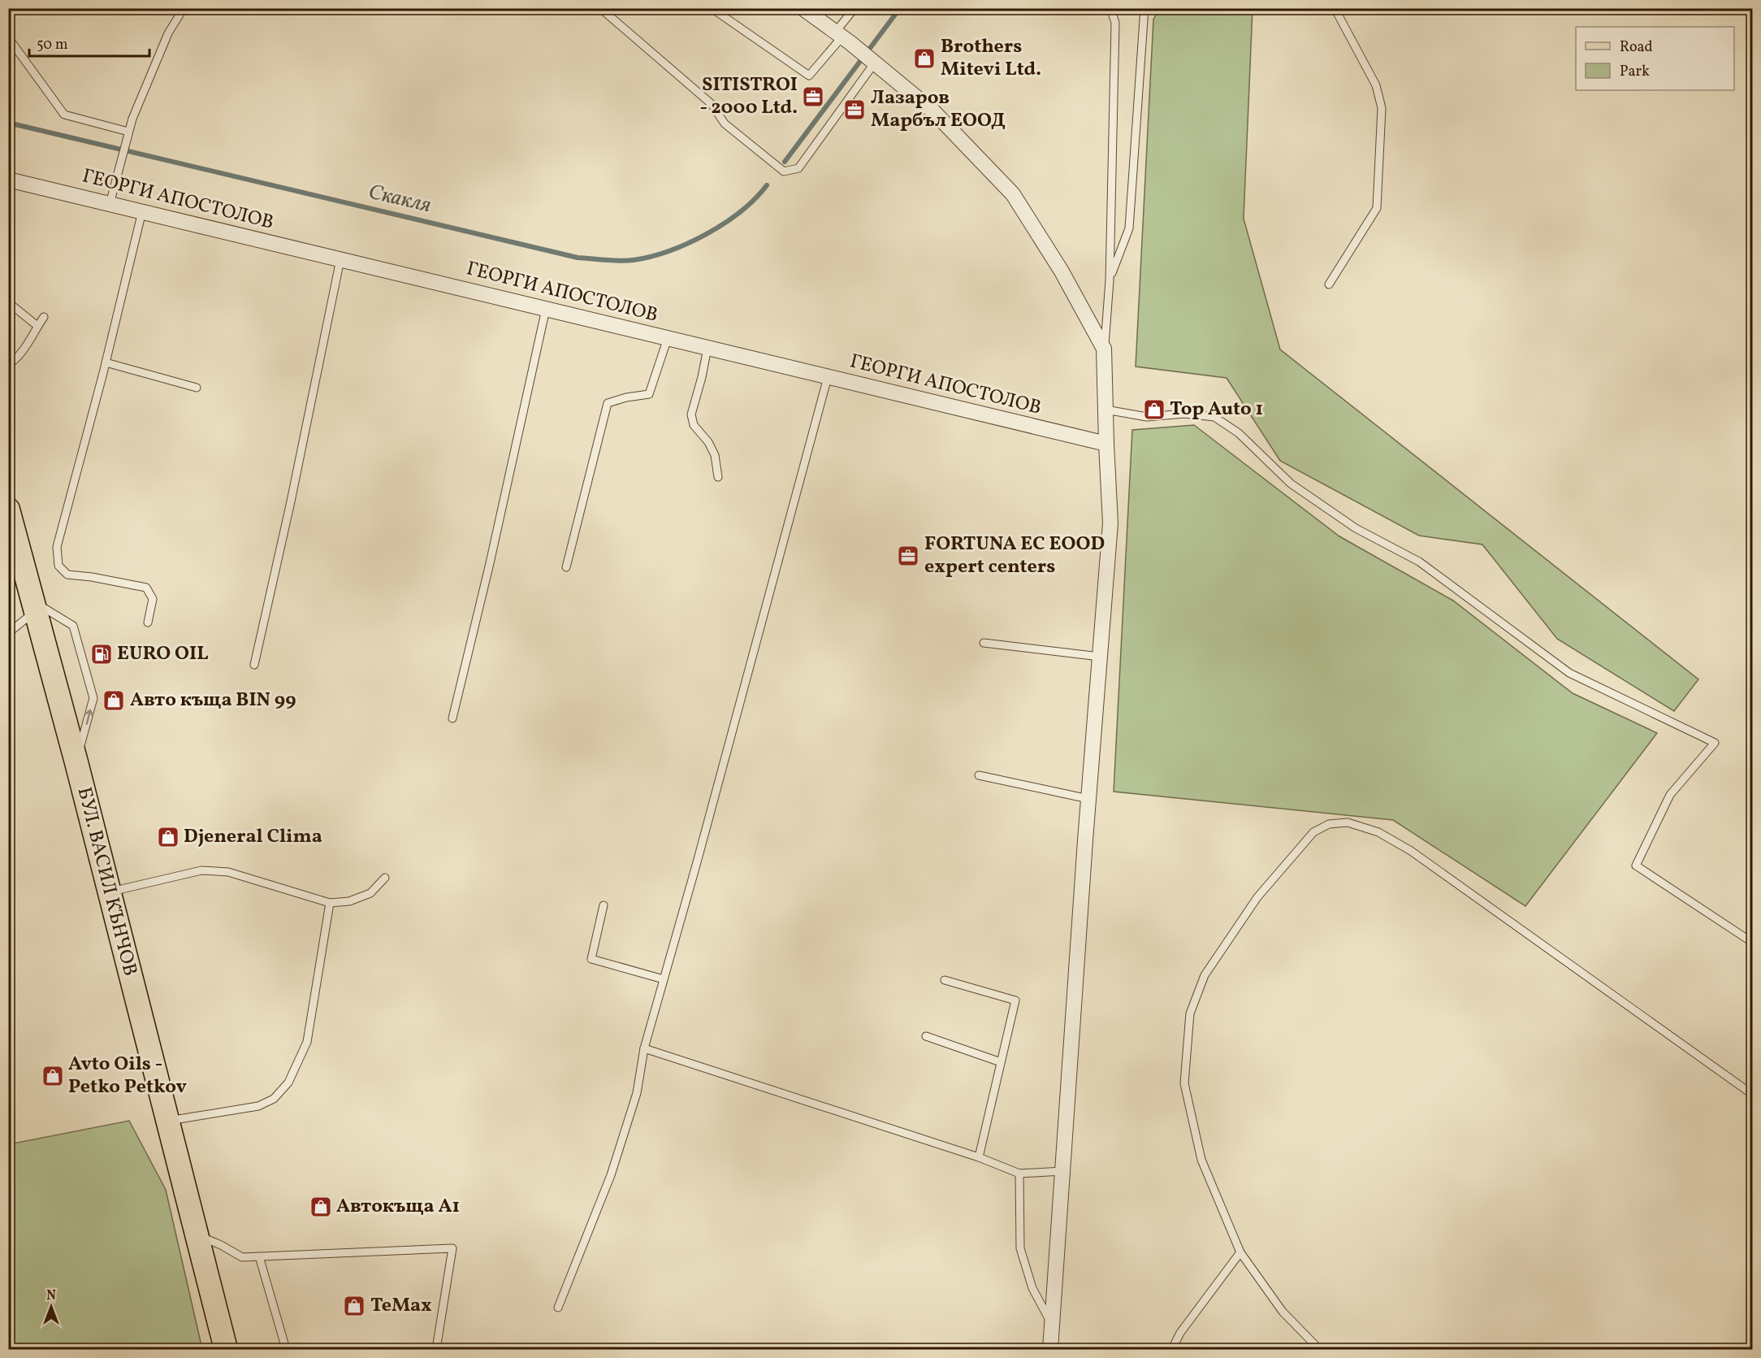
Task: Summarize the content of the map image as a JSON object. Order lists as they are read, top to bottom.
{
  "streets": {
    "main road": ["БУЛ. ВАСИЛ КЪНЧОВ"],
    "street": ["ГЕОРГИ АПОСТОЛОВ"]
  },
  "water": ["Скакля"],
  "places": {
    "shop": [
      "Brothers Mitevi Ltd.",
      "Top Auto 1",
      "Авто къща BIN 99",
      "Djeneral Clima",
      "Avto Oils - Petko Petkov",
      "Автокъща А1",
      "TeMax"
    ],
    "office": ["SITISTROI - 2000 Ltd.", "Лазаров Марбъл ЕООД", "FORTUNA EC EOOD expert centers"],
    "fuel station": ["EURO OIL"]
  },
  "legend": ["Road", "Park"],
  "scale_bar": "50 m",
  "north": "top"
}
